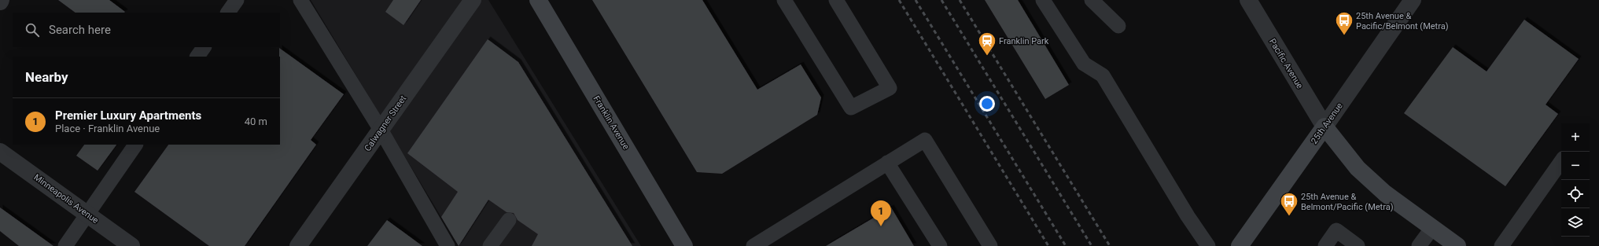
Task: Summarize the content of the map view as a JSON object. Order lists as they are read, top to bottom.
{
  "streets": {
    "main road": ["Franklin Avenue", "25th Avenue"],
    "street": ["Pacific Avenue", "Calwagner Street", "Minneapolis Avenue"]
  },
  "crossings": [
    ["Pacific Avenue", "25th Avenue"]
  ],
  "places": {
    "bus stop": ["25th Avenue & Pacific/Belmont (Metra)", "25th Avenue & Belmont/Pacific (Metra)"],
    "station": ["Franklin Park"]
  },
  "page": {
    "search": "Search here",
    "heading": "Nearby",
    "list": [
      {
        "mark": "1",
        "name": "Premier Luxury Apartments",
        "note": "Place · Franklin Avenue",
        "value": "40 m"
      }
    ],
    "map_buttons": ["+", "−"],
    "pins": "1"
  }
}
